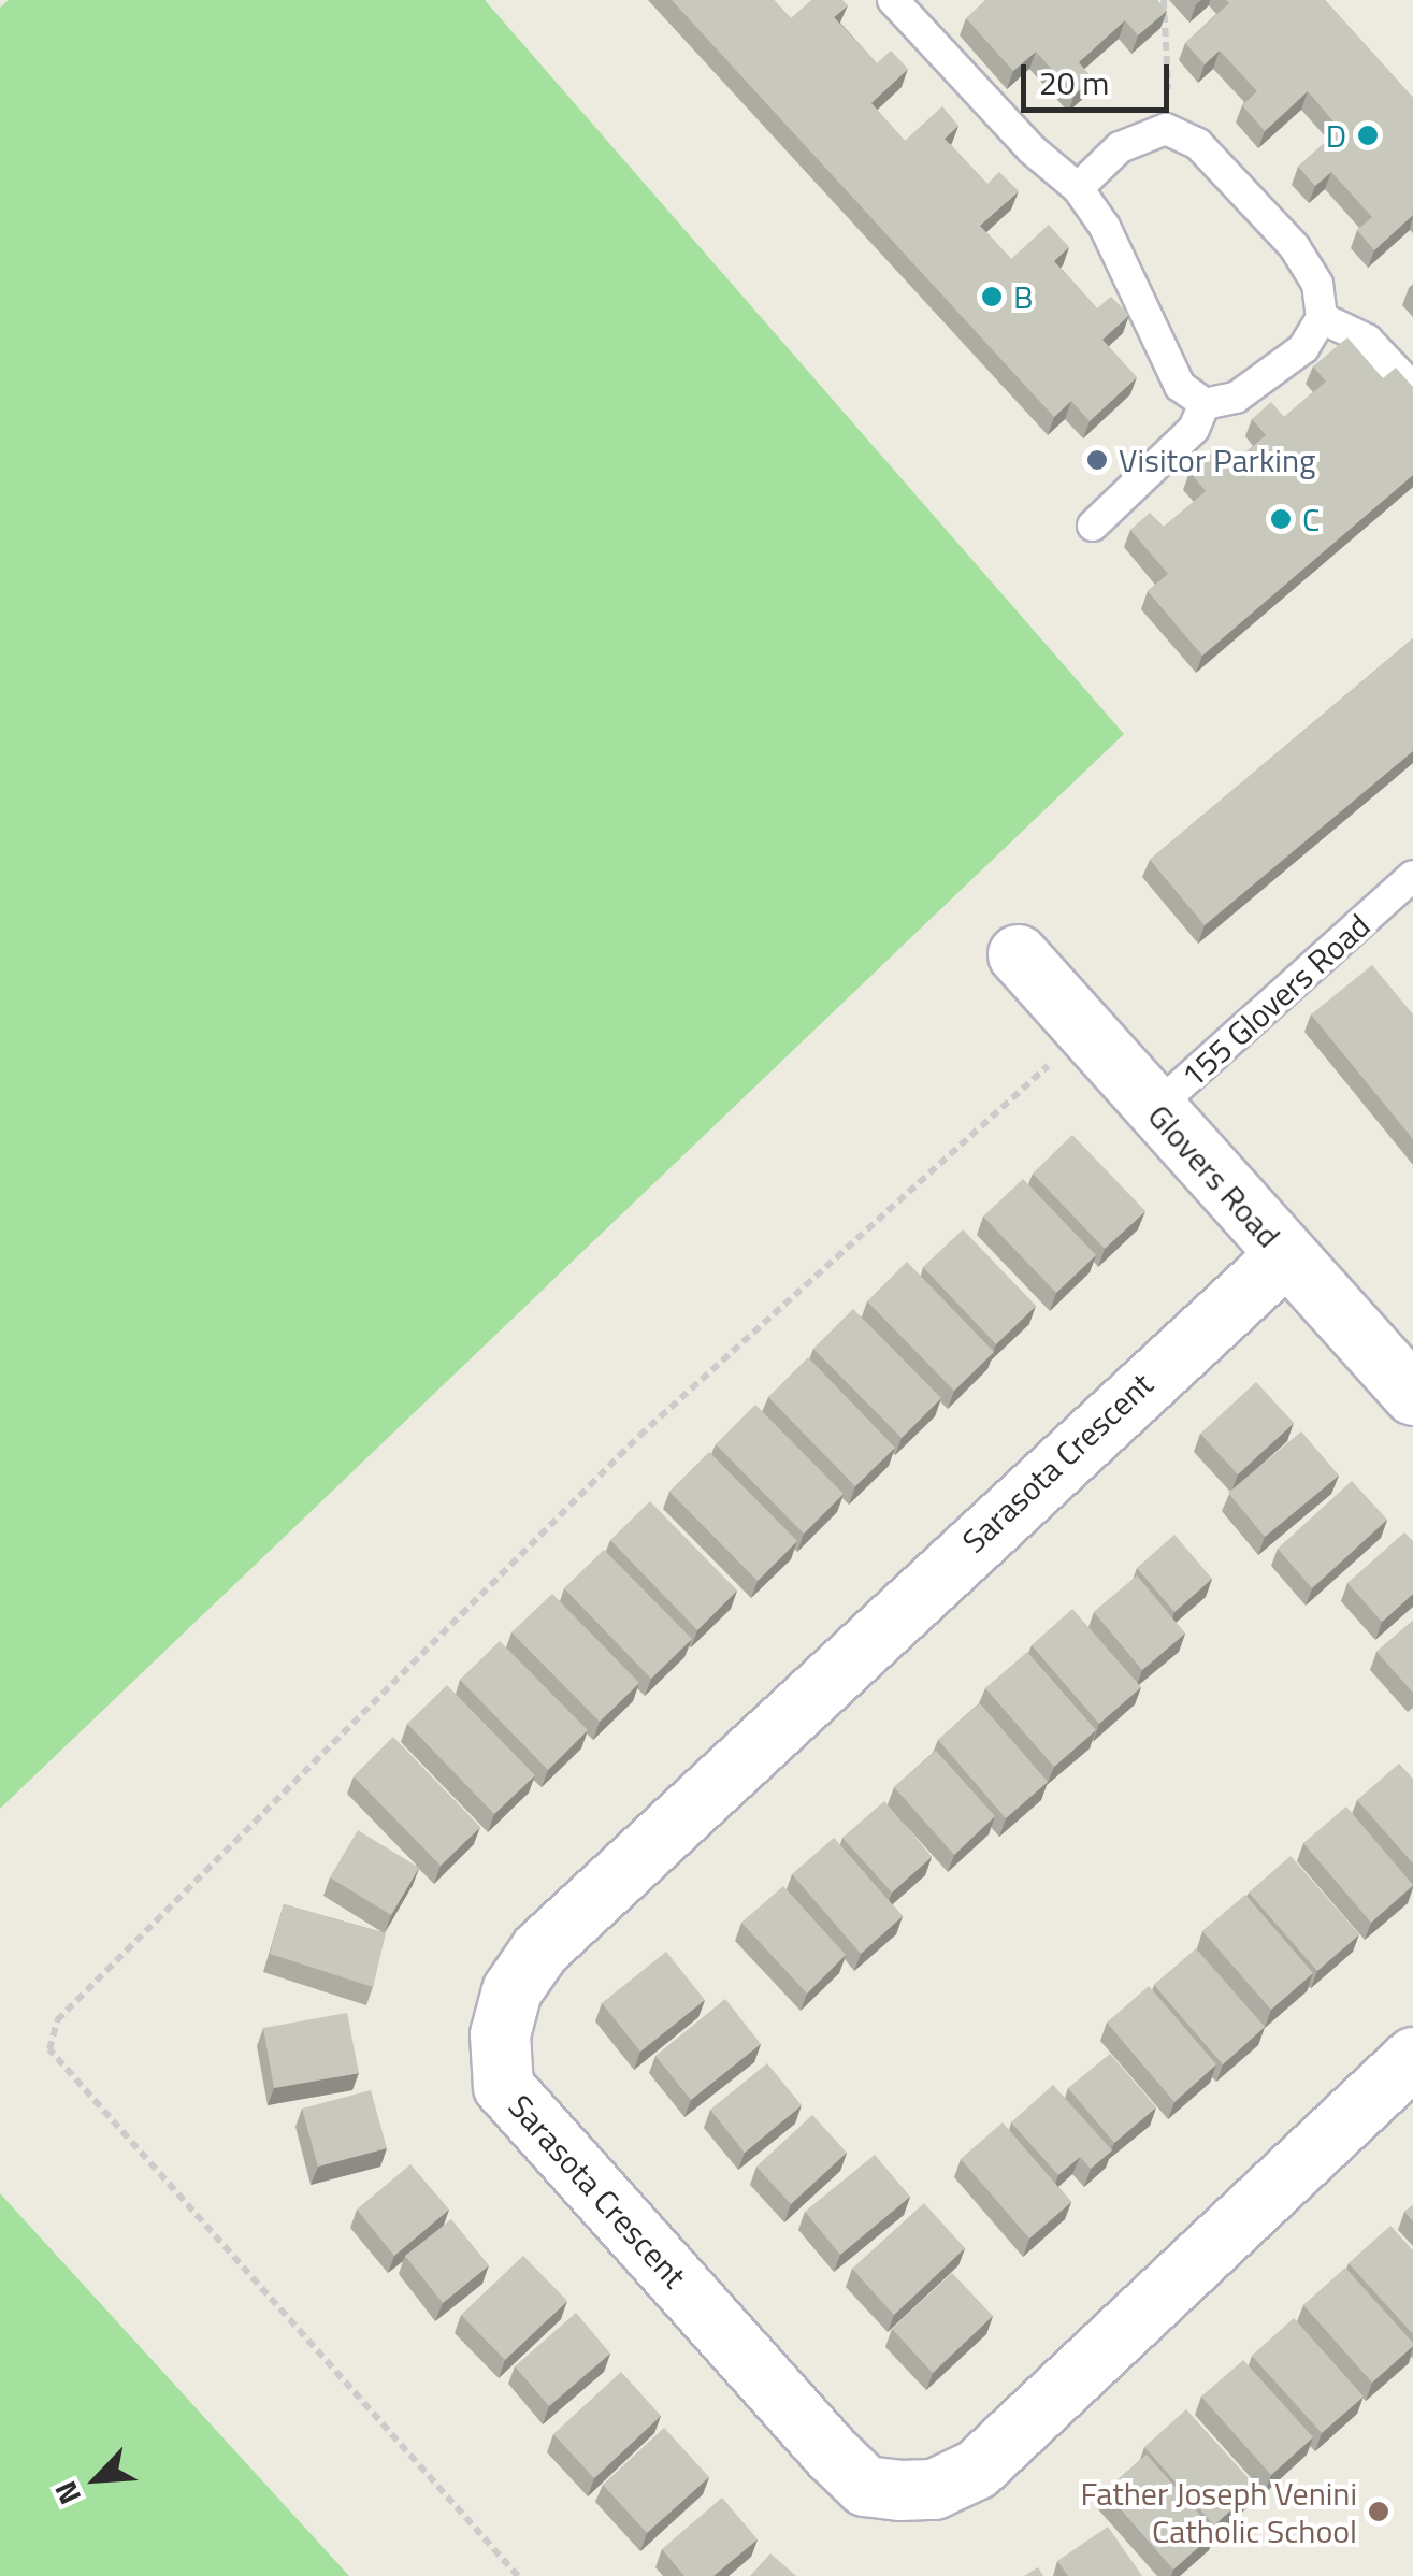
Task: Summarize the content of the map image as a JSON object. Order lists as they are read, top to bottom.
{
  "streets": {
    "street": ["Glovers Road", "Sarasota Crescent"],
    "lane": ["155 Glovers Road"]
  },
  "crossings": [
    ["155 Glovers Road", "Glovers Road"],
    ["Glovers Road", "Sarasota Crescent"]
  ],
  "places": [
    "D",
    "B",
    "Visitor Parking",
    "C",
    "Father Joseph Venini Catholic School"
  ],
  "scale_bar": "20 m",
  "north": "bottom left"
}
